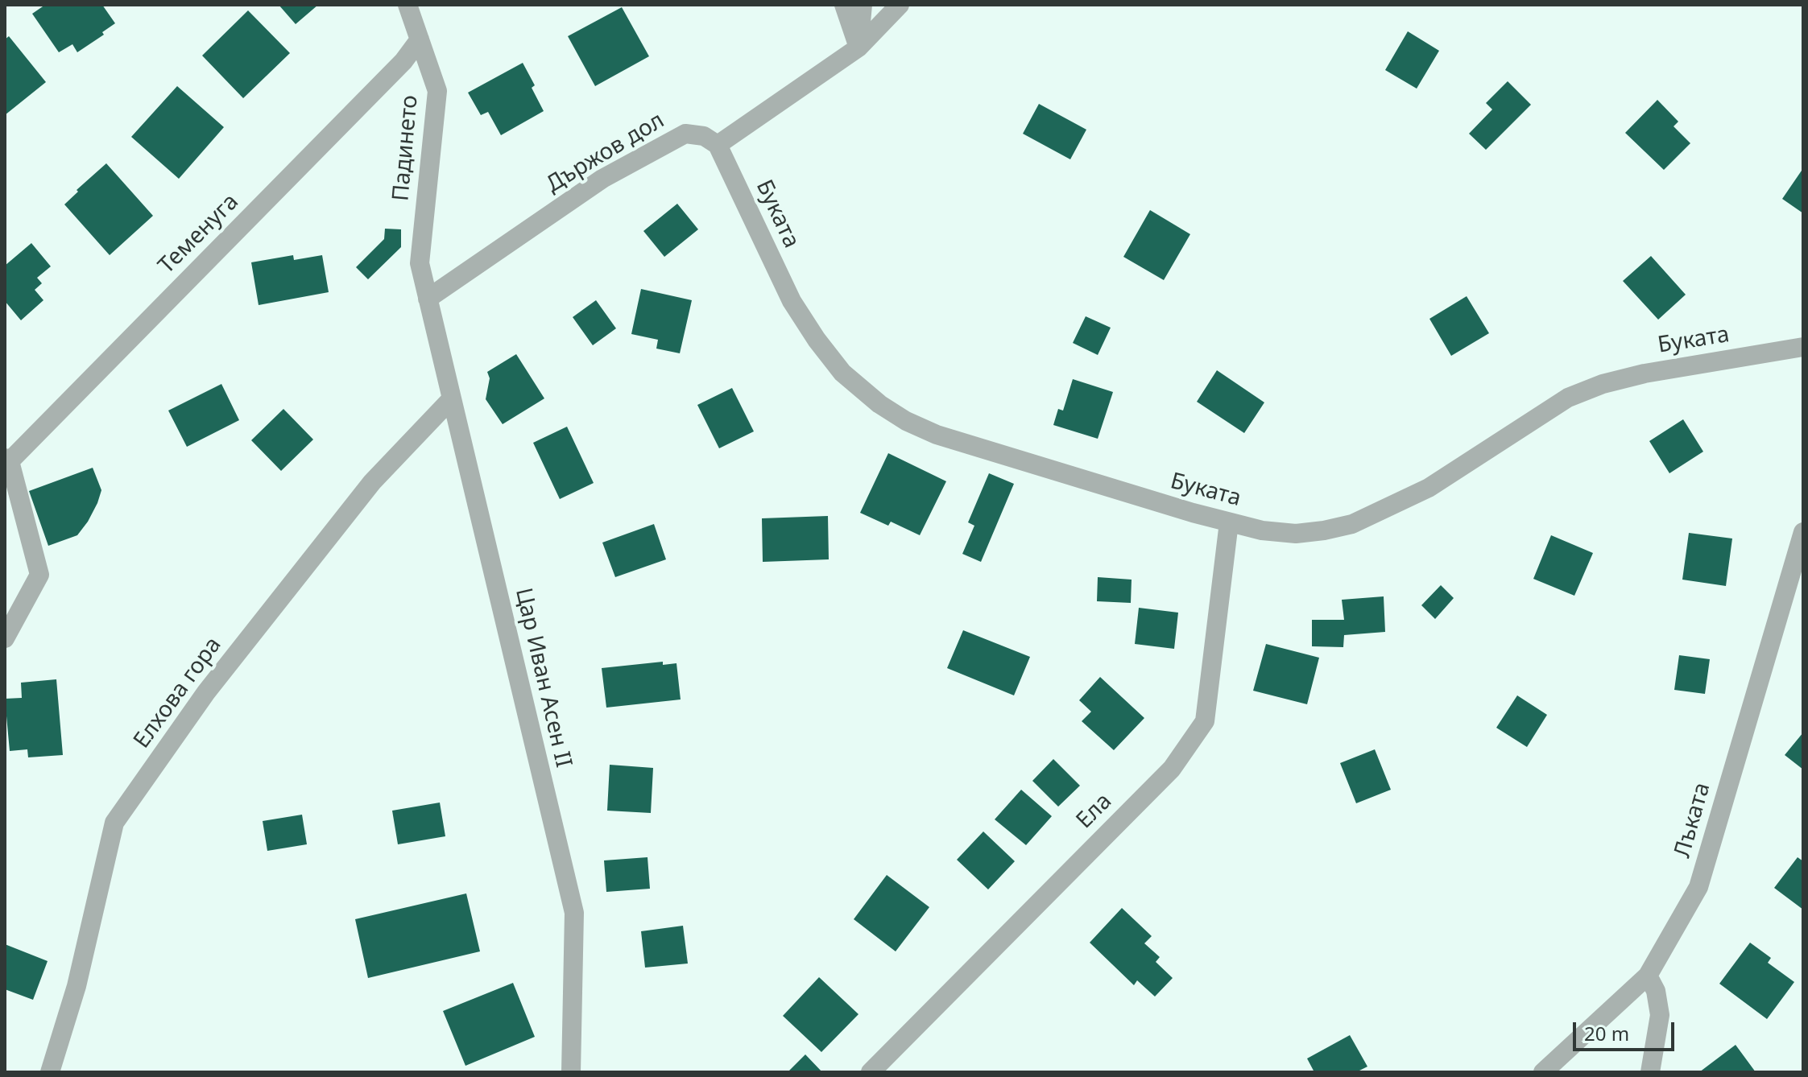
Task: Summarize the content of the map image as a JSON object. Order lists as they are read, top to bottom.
{
  "streets": {
    "street": [
      "Падинето",
      "Държов дол",
      "Буката",
      "Теменуга",
      "Цар Иван Асен II",
      "Елхова гора",
      "Ела",
      "Лъката"
    ]
  },
  "crossings": [
    ["Падинето", "Държов дол"],
    ["Падинето", "Теменуга"],
    ["Падинето", "Цар Иван Асен II"],
    ["Държов дол", "Буката"],
    ["Държов дол", "Цар Иван Асен II"],
    ["Буката", "Ела"],
    ["Цар Иван Асен II", "Елхова гора"]
  ],
  "scale_bar": "20 m"
}
